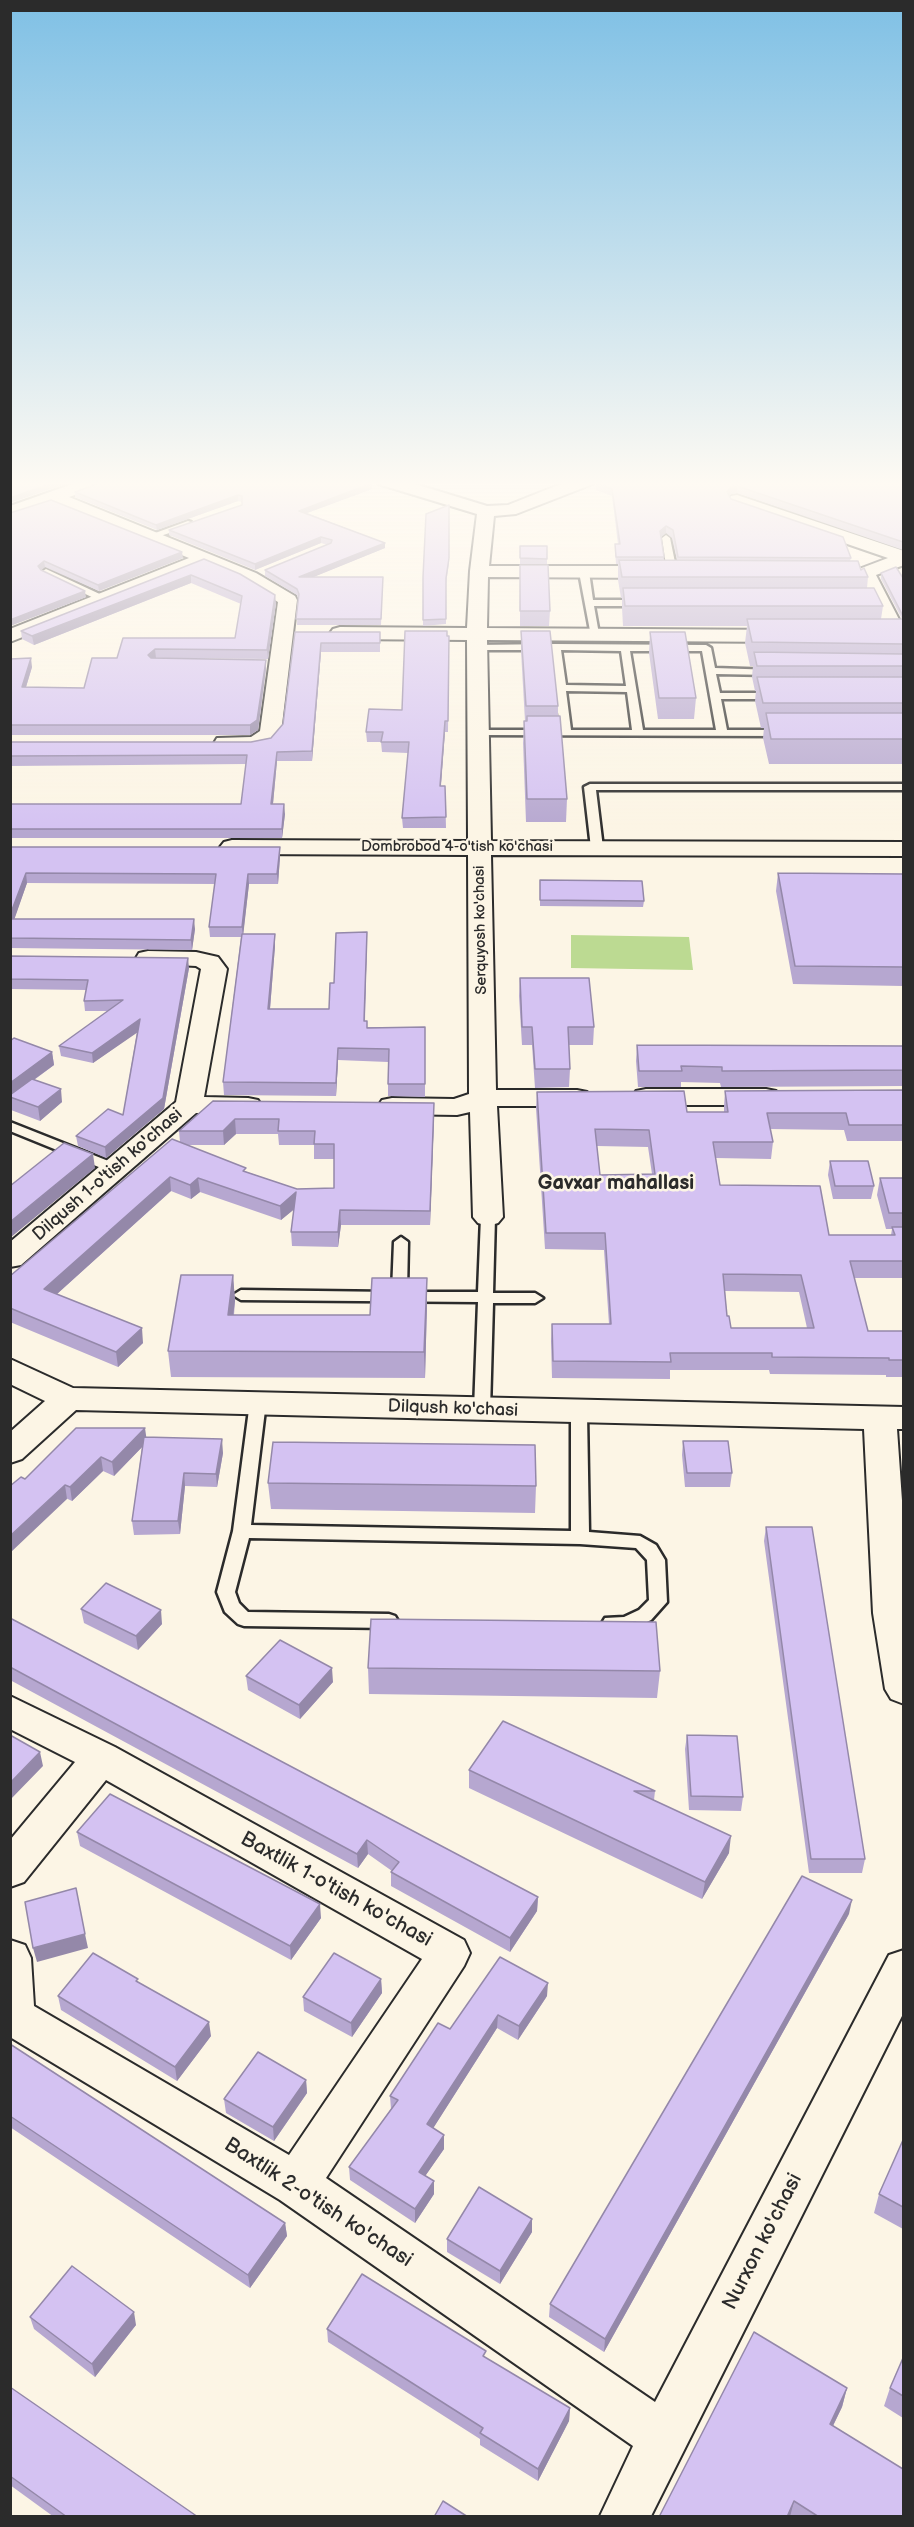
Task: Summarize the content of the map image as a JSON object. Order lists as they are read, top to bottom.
{
  "streets": {
    "street": [
      "Dombrobod 4-o'tish ko'chasi",
      "Serquyosh ko'chasi",
      "Dilqush 1-o'tish ko'chasi",
      "Dilqush ko'chasi",
      "Baxtlik 1-o'tish ko'chasi",
      "Baxtlik 2-o'tish ko'chasi",
      "Nurxon ko'chasi"
    ]
  },
  "crossings": [
    ["Dombrobod 4-o'tish ko'chasi", "Serquyosh ko'chasi"],
    ["Baxtlik 1-o'tish ko'chasi", "Baxtlik 2-o'tish ko'chasi"],
    ["Baxtlik 2-o'tish ko'chasi", "Nurxon ko'chasi"]
  ],
  "districts": ["Gavxar mahallasi"]
}
